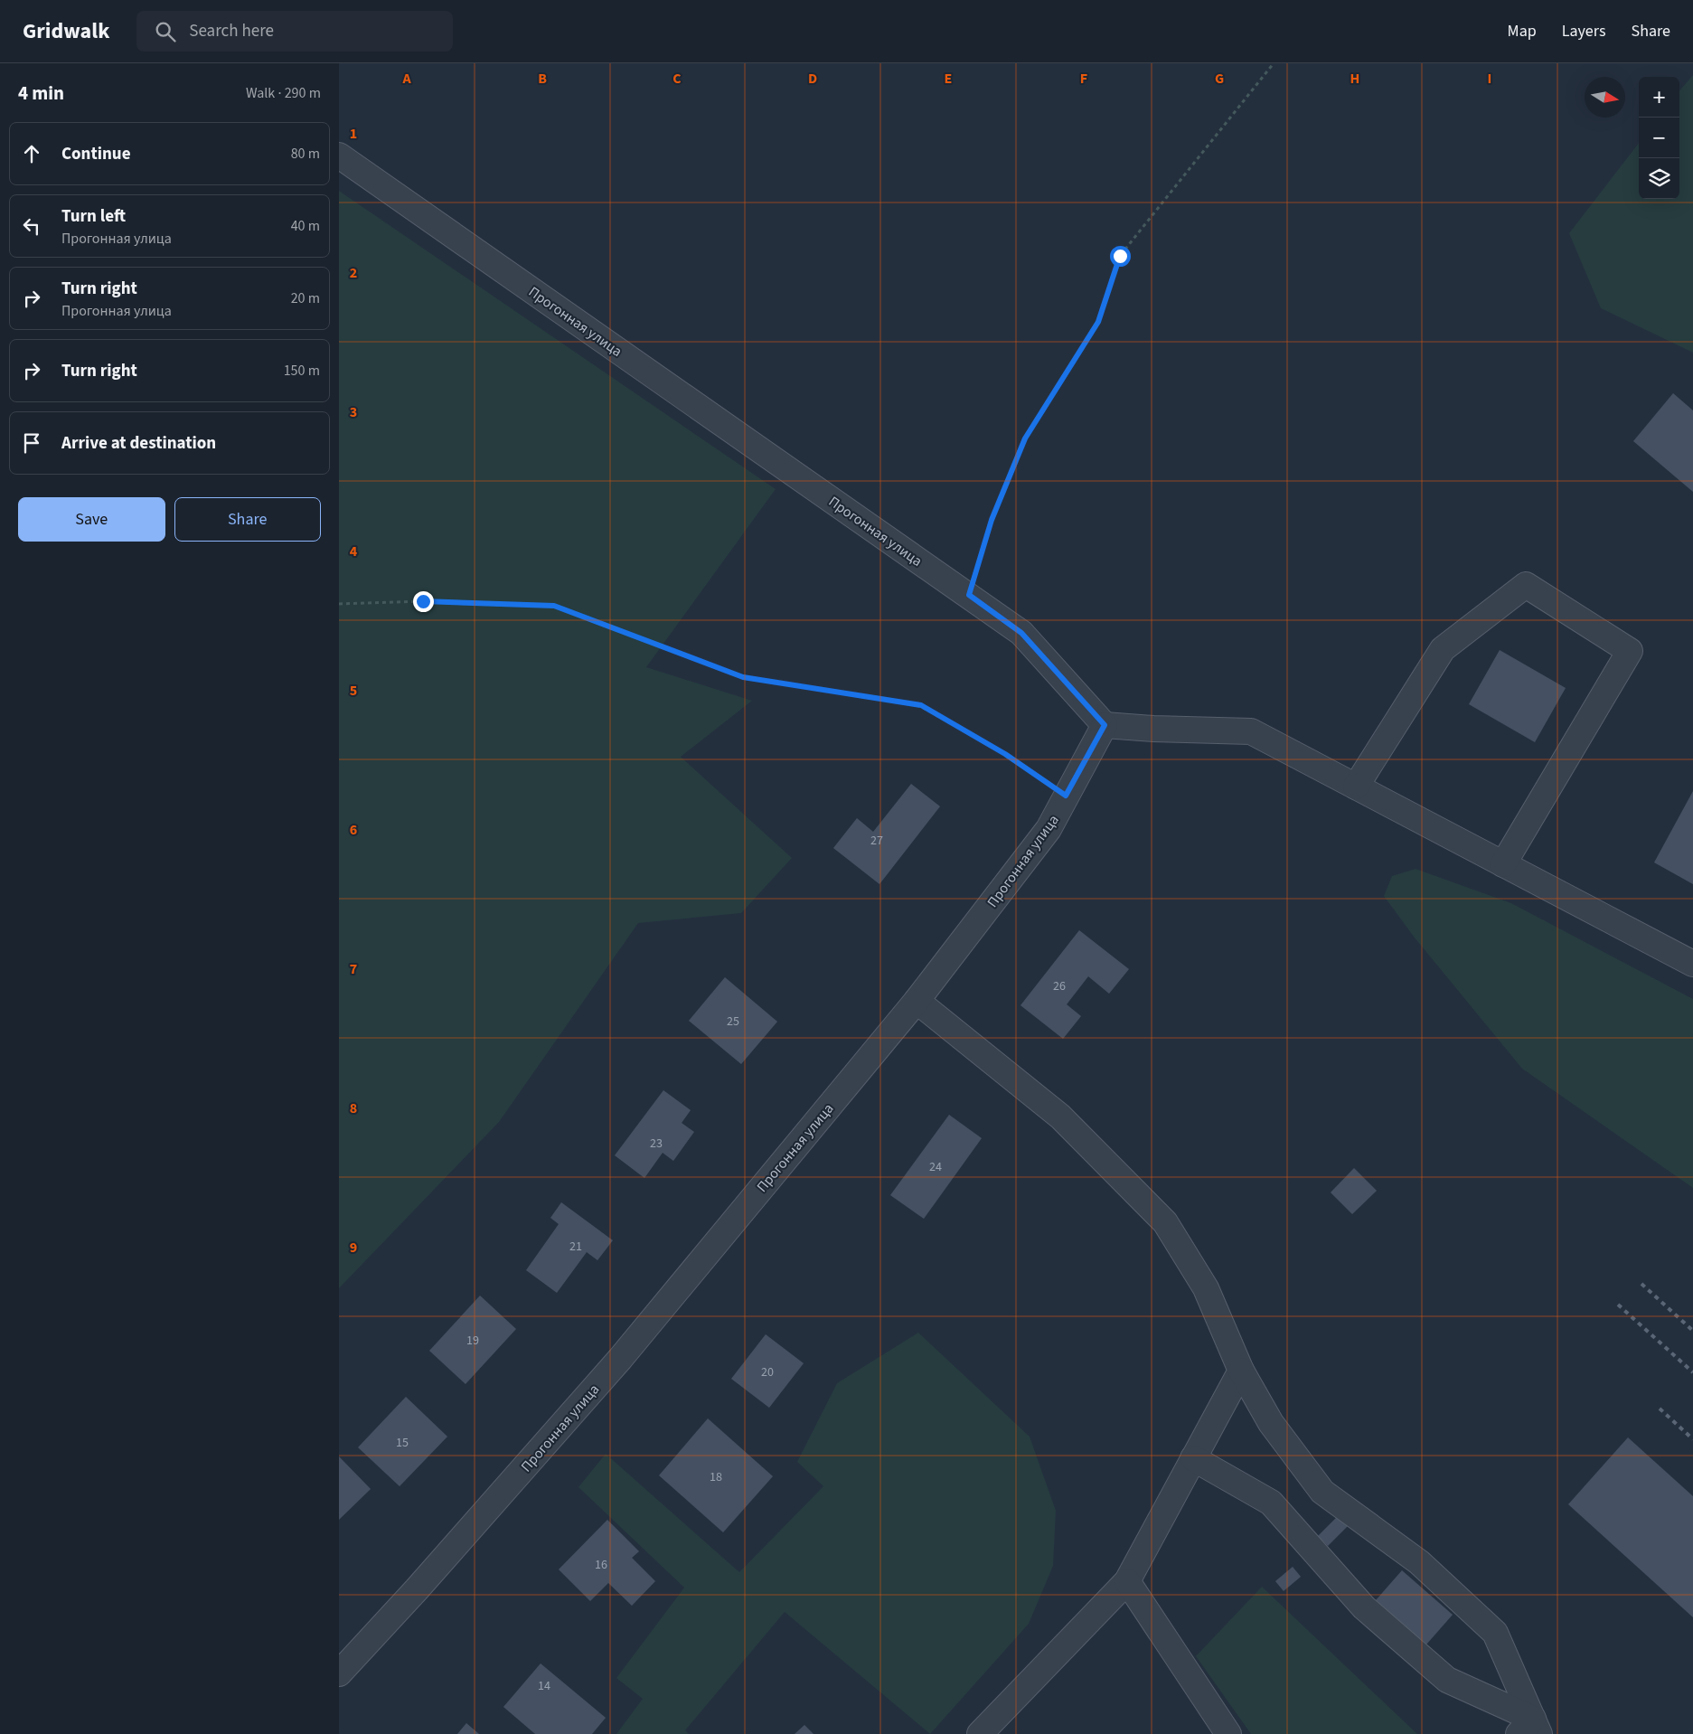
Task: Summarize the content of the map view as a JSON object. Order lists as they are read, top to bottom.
{
  "streets": {
    "street": ["Прогонная улица"]
  },
  "house_numbers": [
    "27",
    "26",
    "25",
    "23",
    "24",
    "21",
    "19",
    "20",
    "15",
    "18",
    "16",
    "14"
  ],
  "north": "right",
  "page": {
    "header": "Gridwalk",
    "search": "Search here",
    "nav": ["Map", "Layers", "Share"],
    "heading": ["4 min", "Walk · 290 m"],
    "map_buttons": ["+", "−"],
    "list": [
      ["Continue", "80 m"],
      ["Turn left", "Прогонная улица", "40 m"],
      ["Turn right", "Прогонная улица", "20 m"],
      ["Turn right", "150 m"],
      "Arrive at destination"
    ],
    "buttons": ["Save", "Share"]
  },
  "grid": {
    "columns": [
      "A",
      "B",
      "C",
      "D",
      "E",
      "F",
      "G",
      "H",
      "I"
    ],
    "rows": [
      "1",
      "2",
      "3",
      "4",
      "5",
      "6",
      "7",
      "8",
      "9"
    ]
  }
}
